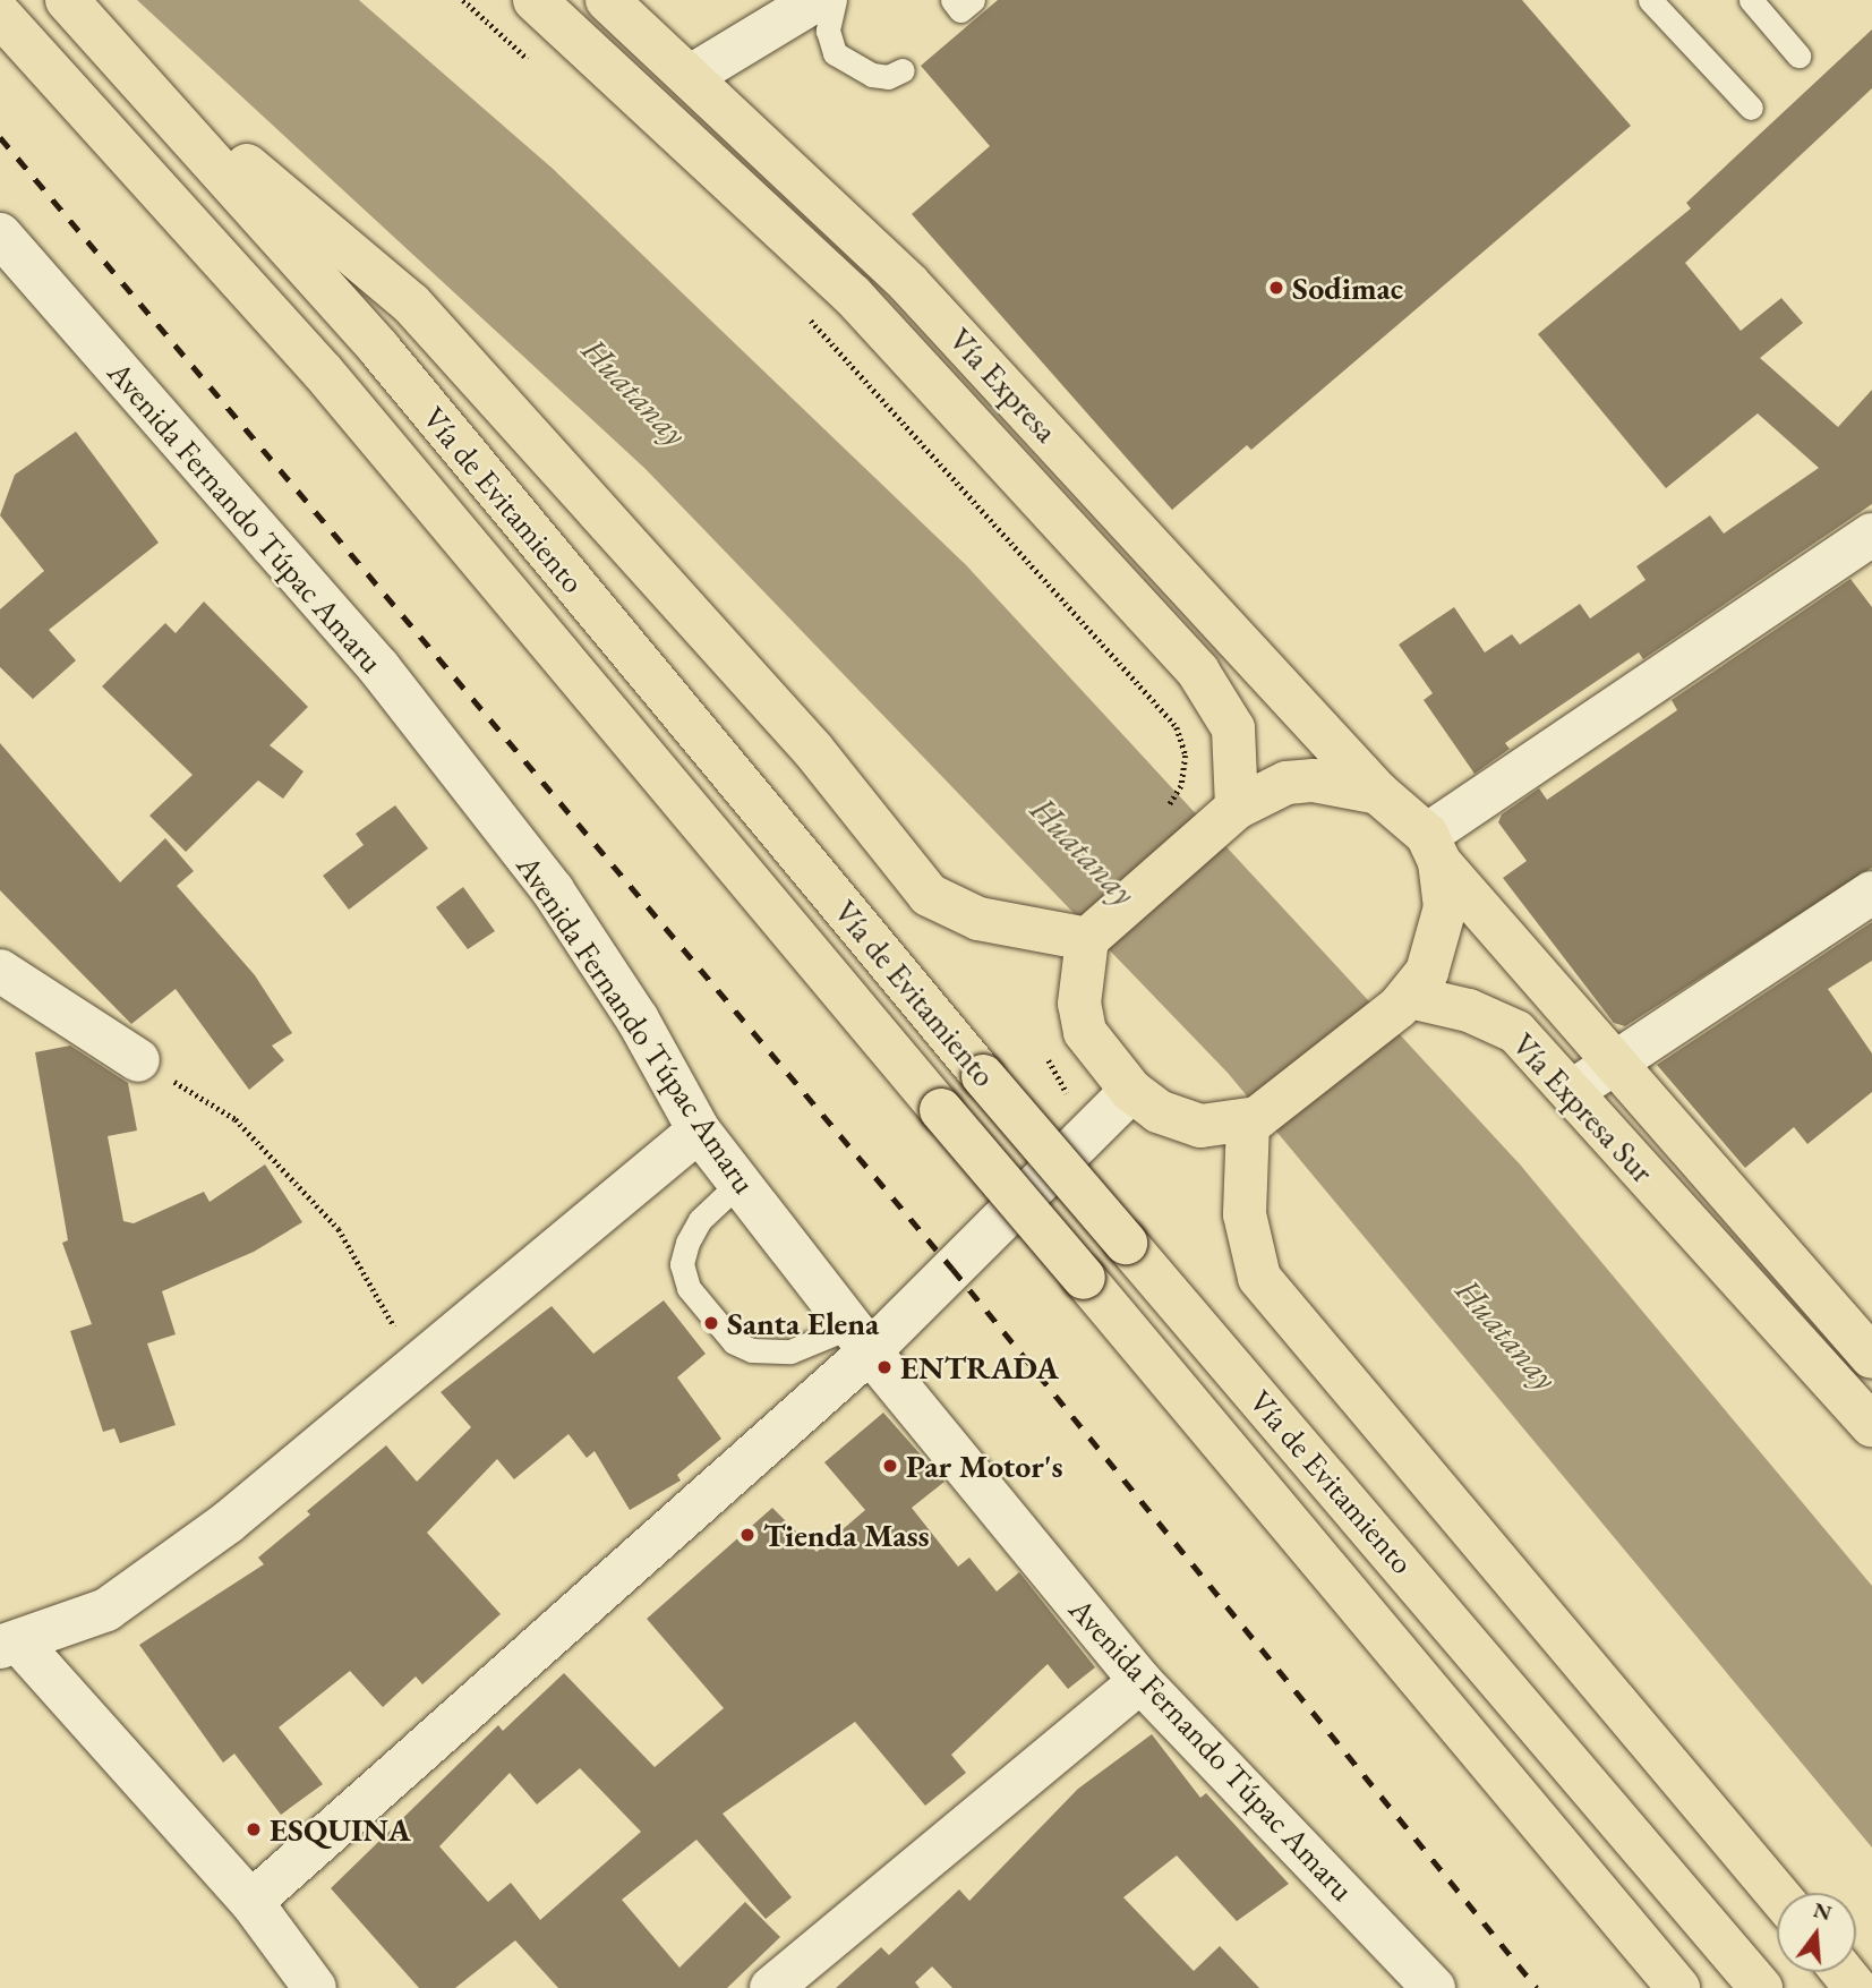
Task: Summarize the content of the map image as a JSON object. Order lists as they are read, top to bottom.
{
  "streets": {
    "main road": ["Vía Expresa", "Vía de Evitamiento", "Vía Expresa Sur"],
    "street": ["Avenida Fernando Túpac Amaru"]
  },
  "water": ["Huatanay"],
  "places": [
    "Sodimac",
    "Santa Elena",
    "ENTRADA",
    "Par Motor's",
    "Tienda Mass",
    "ESQUINA"
  ],
  "north": "top"
}
